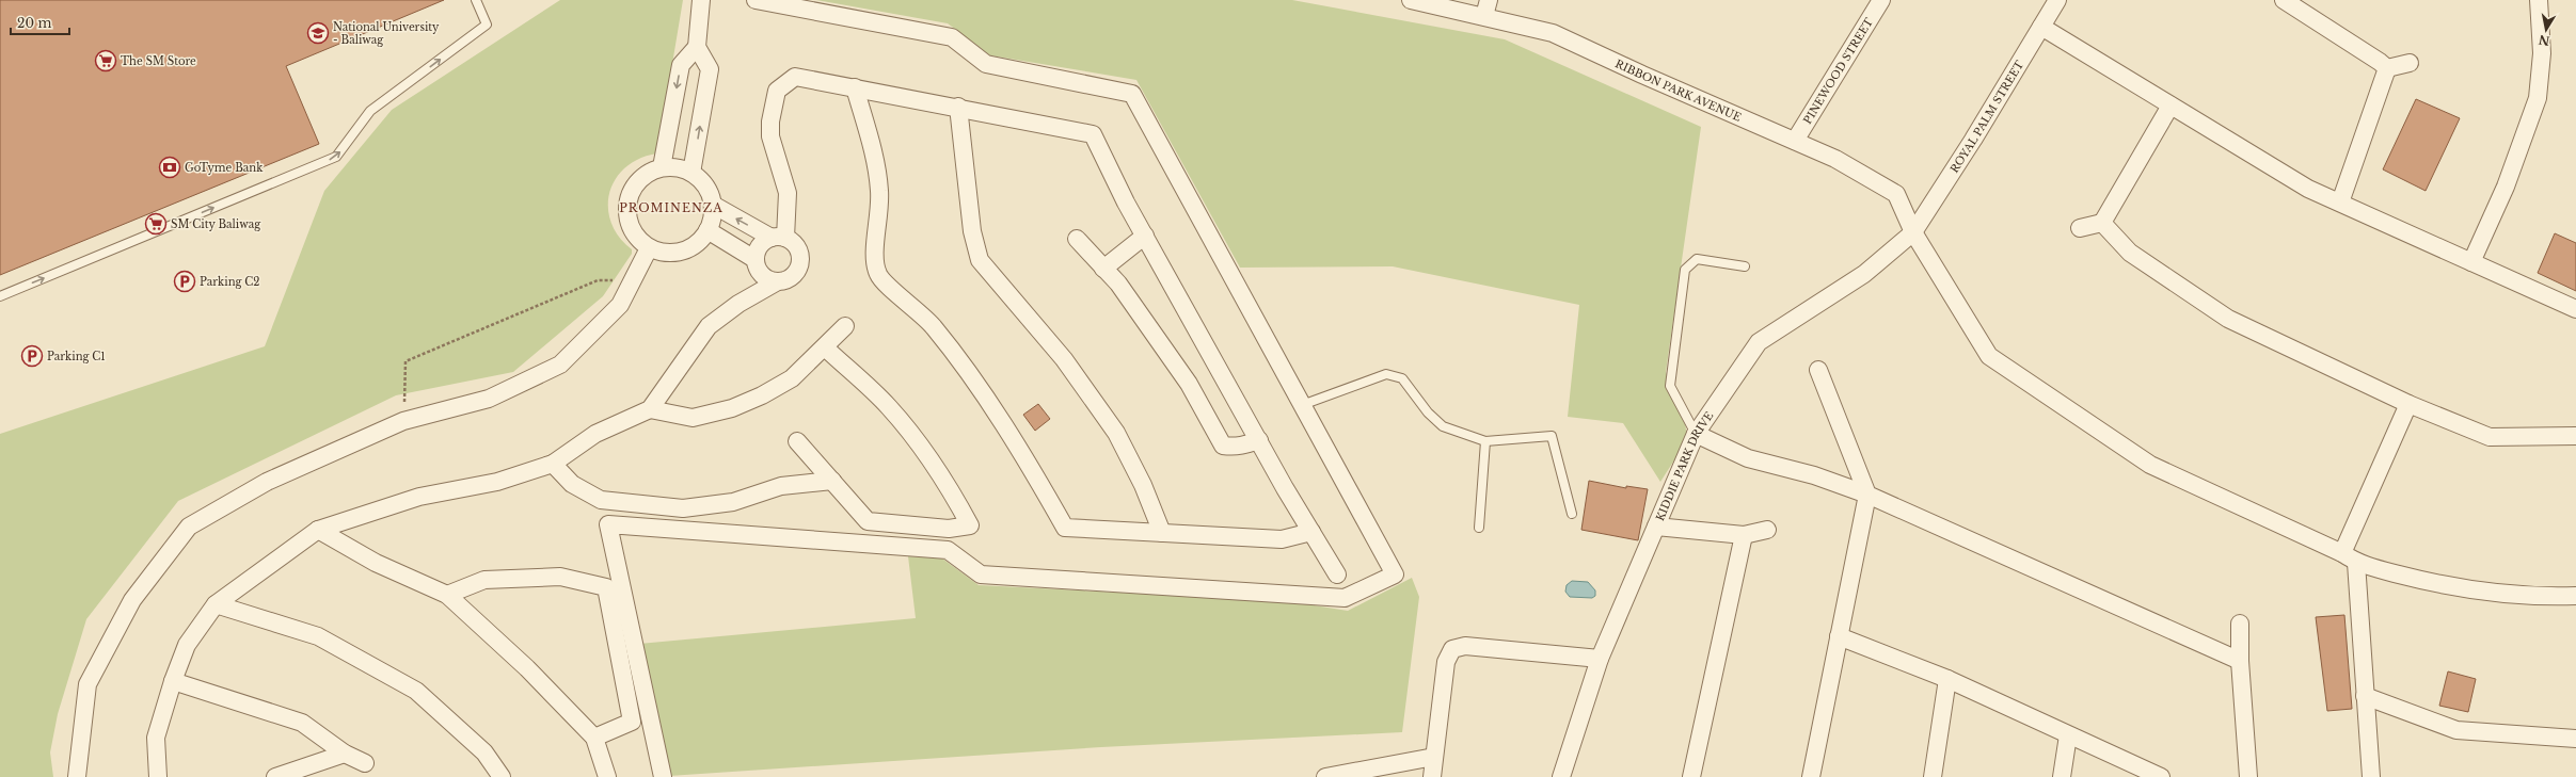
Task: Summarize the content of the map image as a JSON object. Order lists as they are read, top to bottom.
{
  "streets": {
    "street": [
      "PINEWOOD STREET",
      "RIBBON PARK AVENUE",
      "ROYAL PALM STREET",
      "KIDDIE PARK DRIVE"
    ]
  },
  "crossings": [
    ["PINEWOOD STREET", "RIBBON PARK AVENUE"],
    ["RIBBON PARK AVENUE", "ROYAL PALM STREET"],
    ["RIBBON PARK AVENUE", "KIDDIE PARK DRIVE"],
    ["ROYAL PALM STREET", "KIDDIE PARK DRIVE"]
  ],
  "districts": ["PROMINENZA"],
  "places": {
    "school or university": ["National University - Baliwag"],
    "supermarket": ["The SM Store", "SM City Baliwag"],
    "bank": ["GoTyme Bank"],
    "parking": ["Parking C2", "Parking C1"]
  },
  "scale_bar": "20 m",
  "north": "bottom"
}
